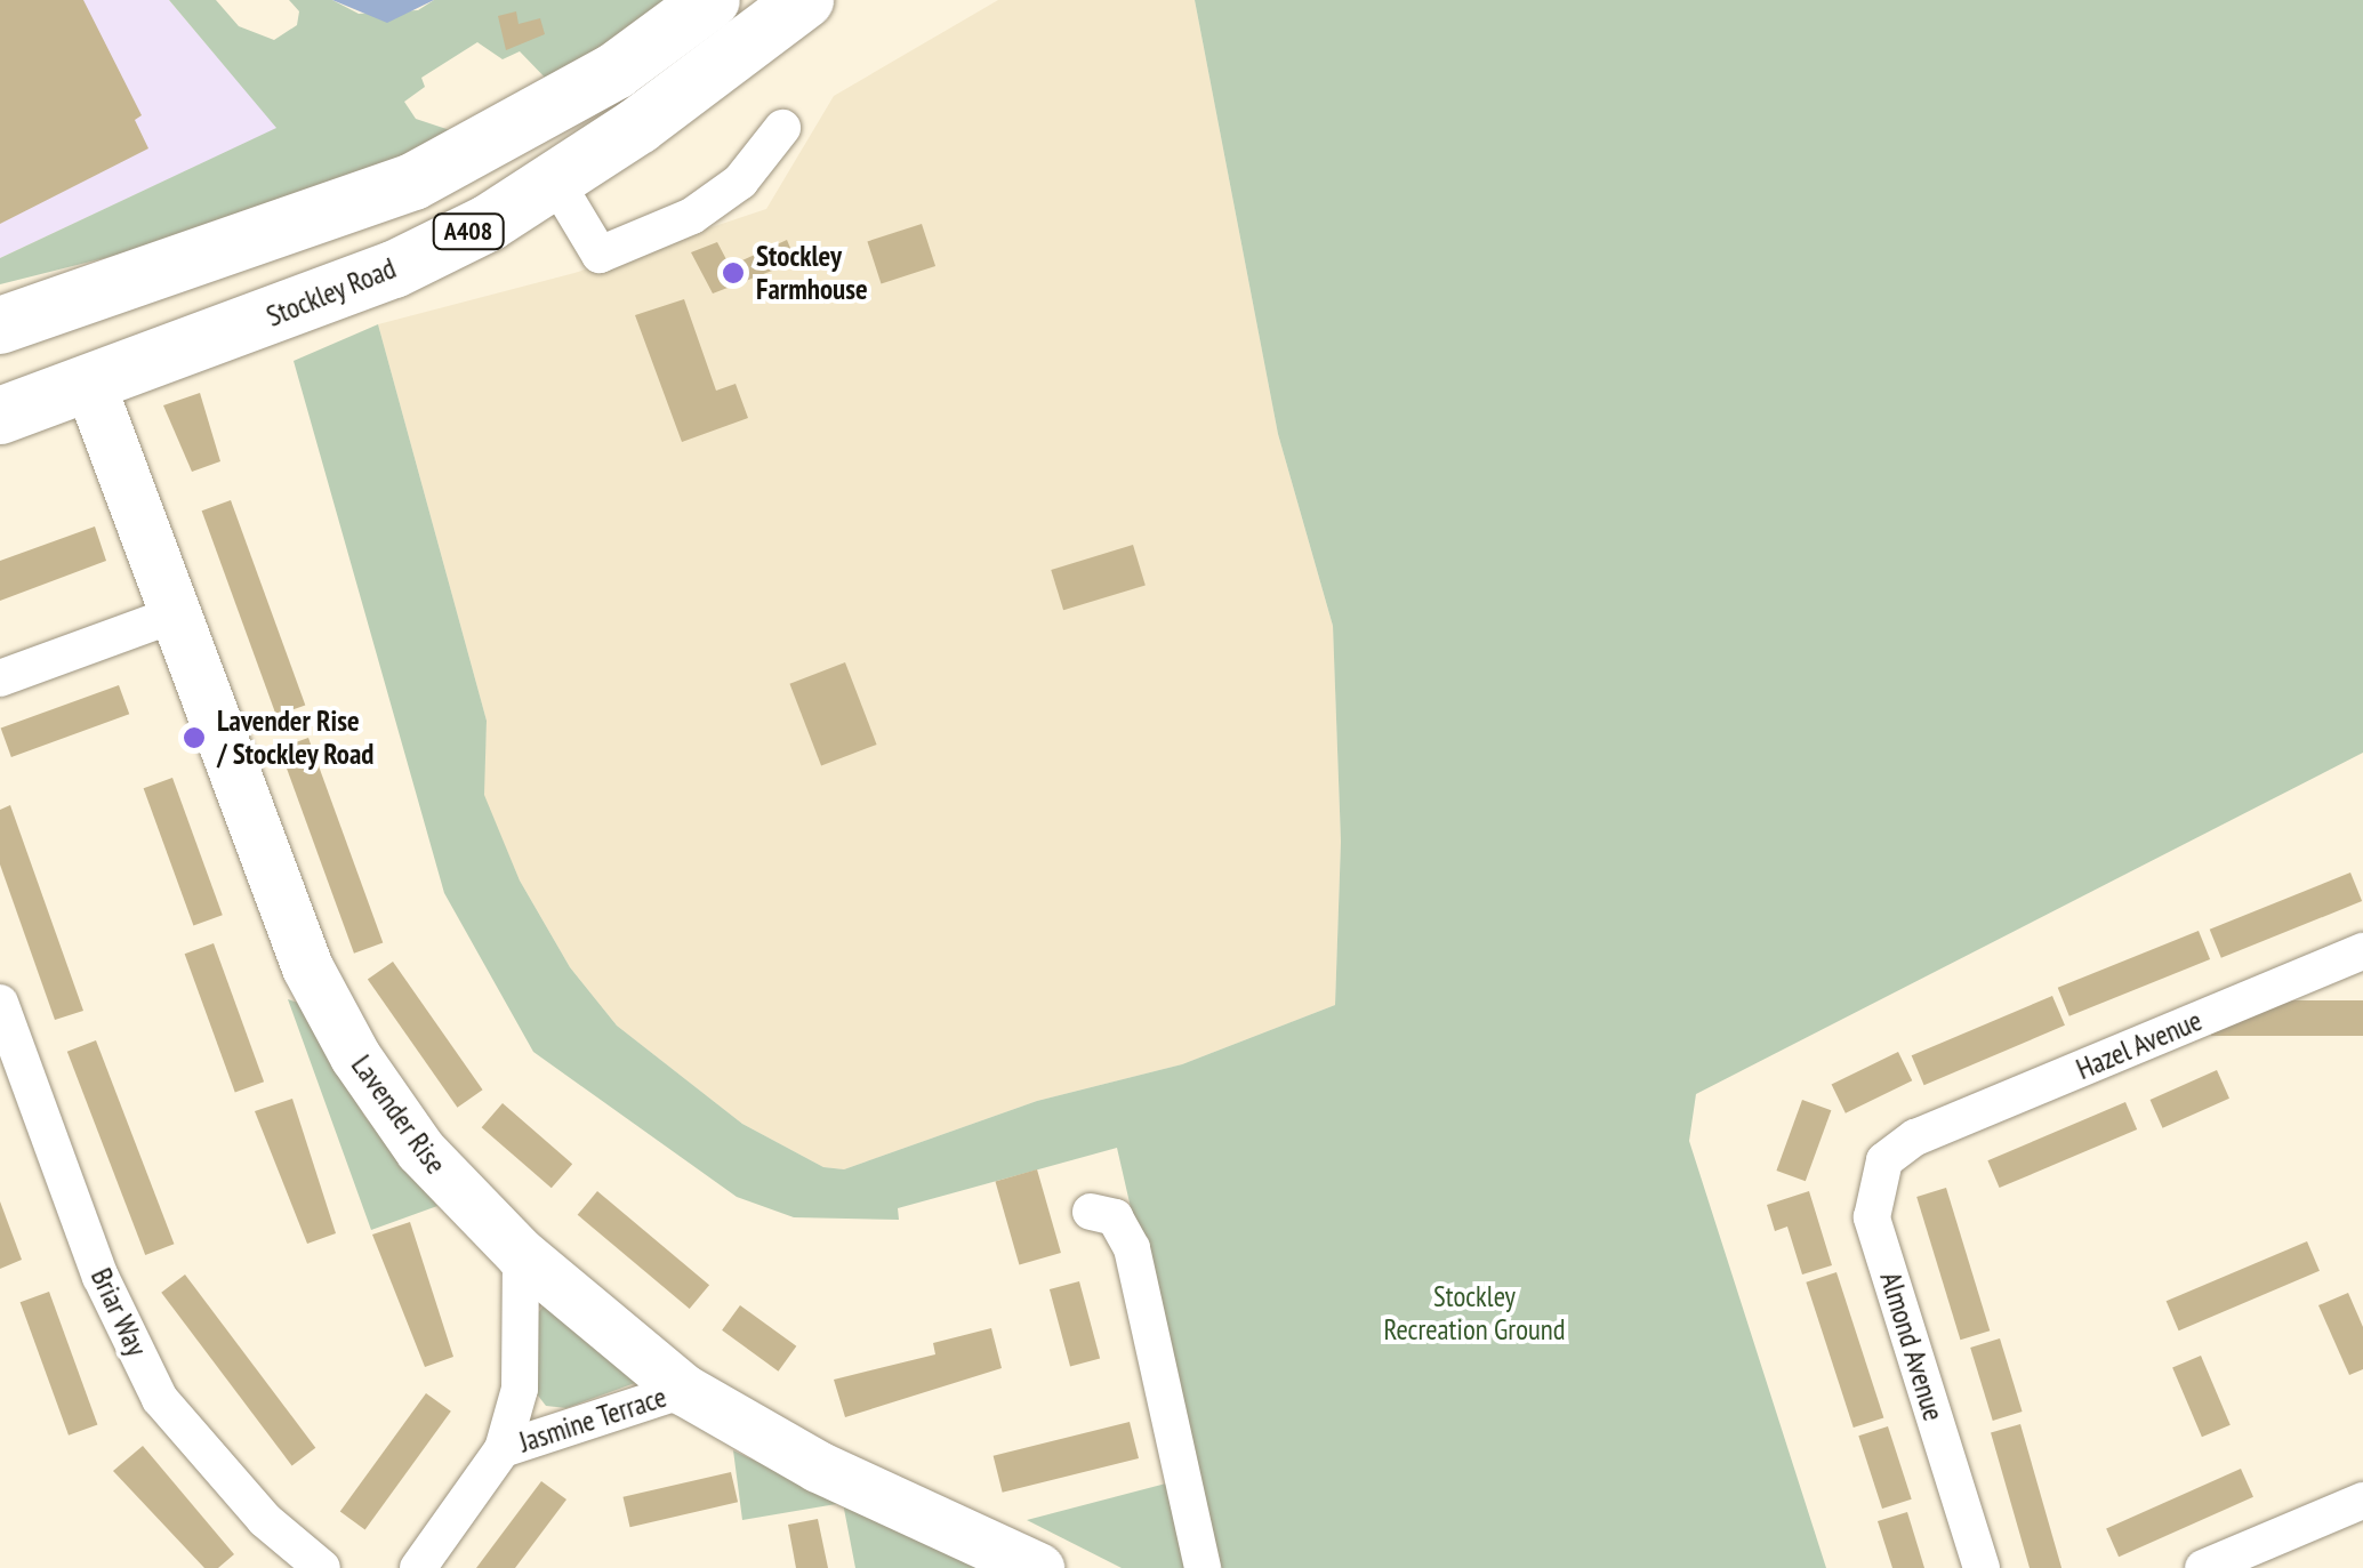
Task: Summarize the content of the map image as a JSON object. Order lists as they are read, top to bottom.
{
  "streets": {
    "main road": ["A408", "Stockley Road"],
    "street": [
      "Hazel Avenue",
      "Lavender Rise",
      "Briar Way",
      "Almond Avenue",
      "Jasmine Terrace"
    ]
  },
  "crossings": [
    ["Stockley Road", "Lavender Rise"],
    ["Hazel Avenue", "Almond Avenue"],
    ["Lavender Rise", "Jasmine Terrace"]
  ],
  "parks": ["Stockley Recreation Ground"],
  "places": ["Stockley Farmhouse", "Lavender Rise / Stockley Road"]
}
